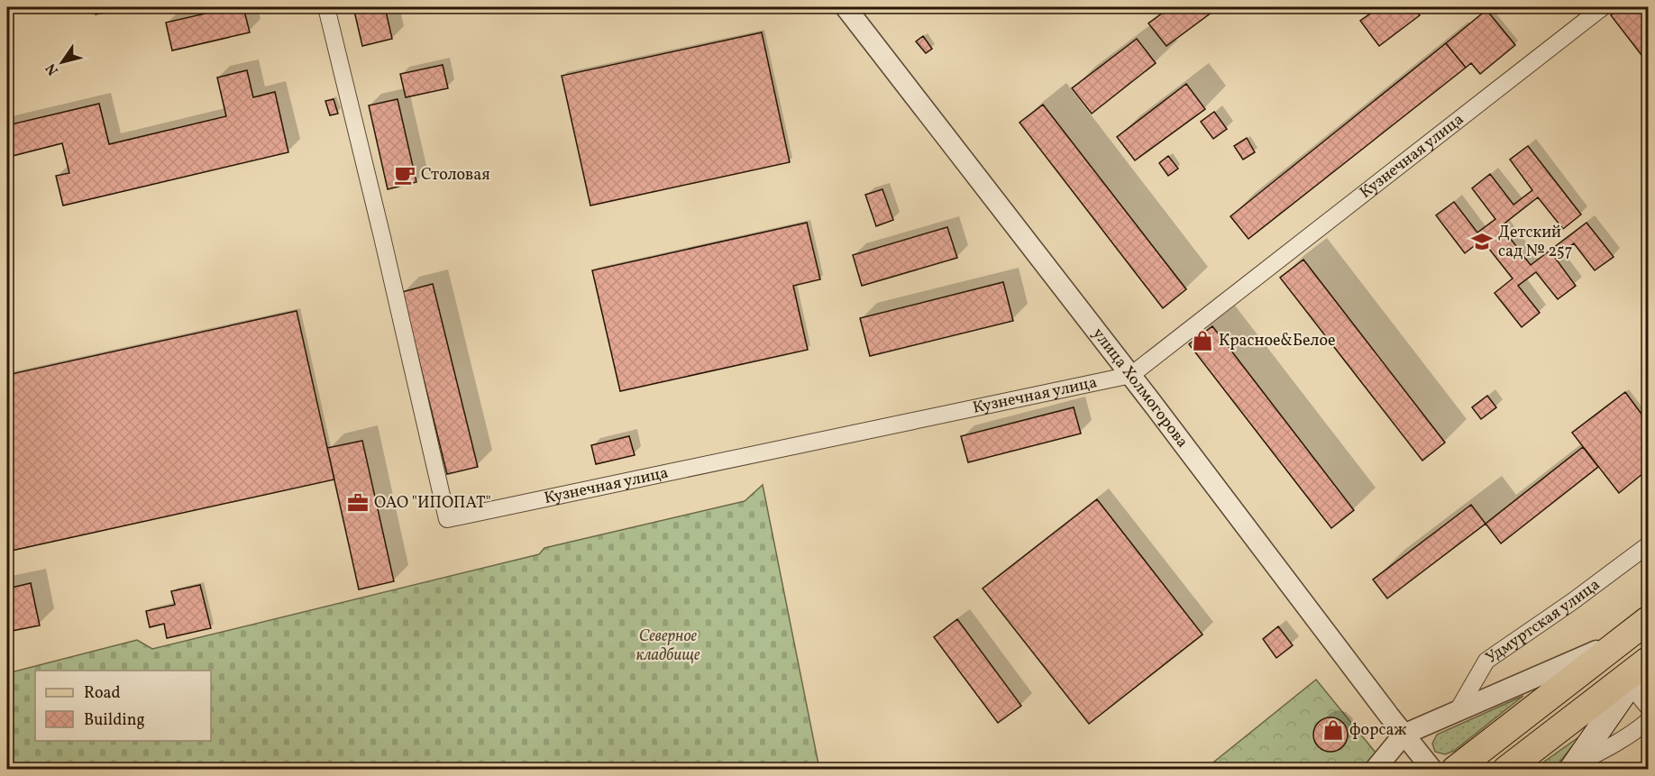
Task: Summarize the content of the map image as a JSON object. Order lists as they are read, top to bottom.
{
  "streets": {
    "street": ["Кузнечная улица", "улица Холмогорова", "Удмуртская улица"]
  },
  "crossings": [
    ["Кузнечная улица", "улица Холмогорова"]
  ],
  "parks": ["Северное кладбище"],
  "places": {
    "cafe": ["Столовая"],
    "school or university": ["Детский сад № 257"],
    "shop": ["Красное&Белое", "форсаж"],
    "office": ["ОАО \"ИПОПАТ\""]
  },
  "legend": ["Road", "Building"],
  "north": "bottom left"
}
